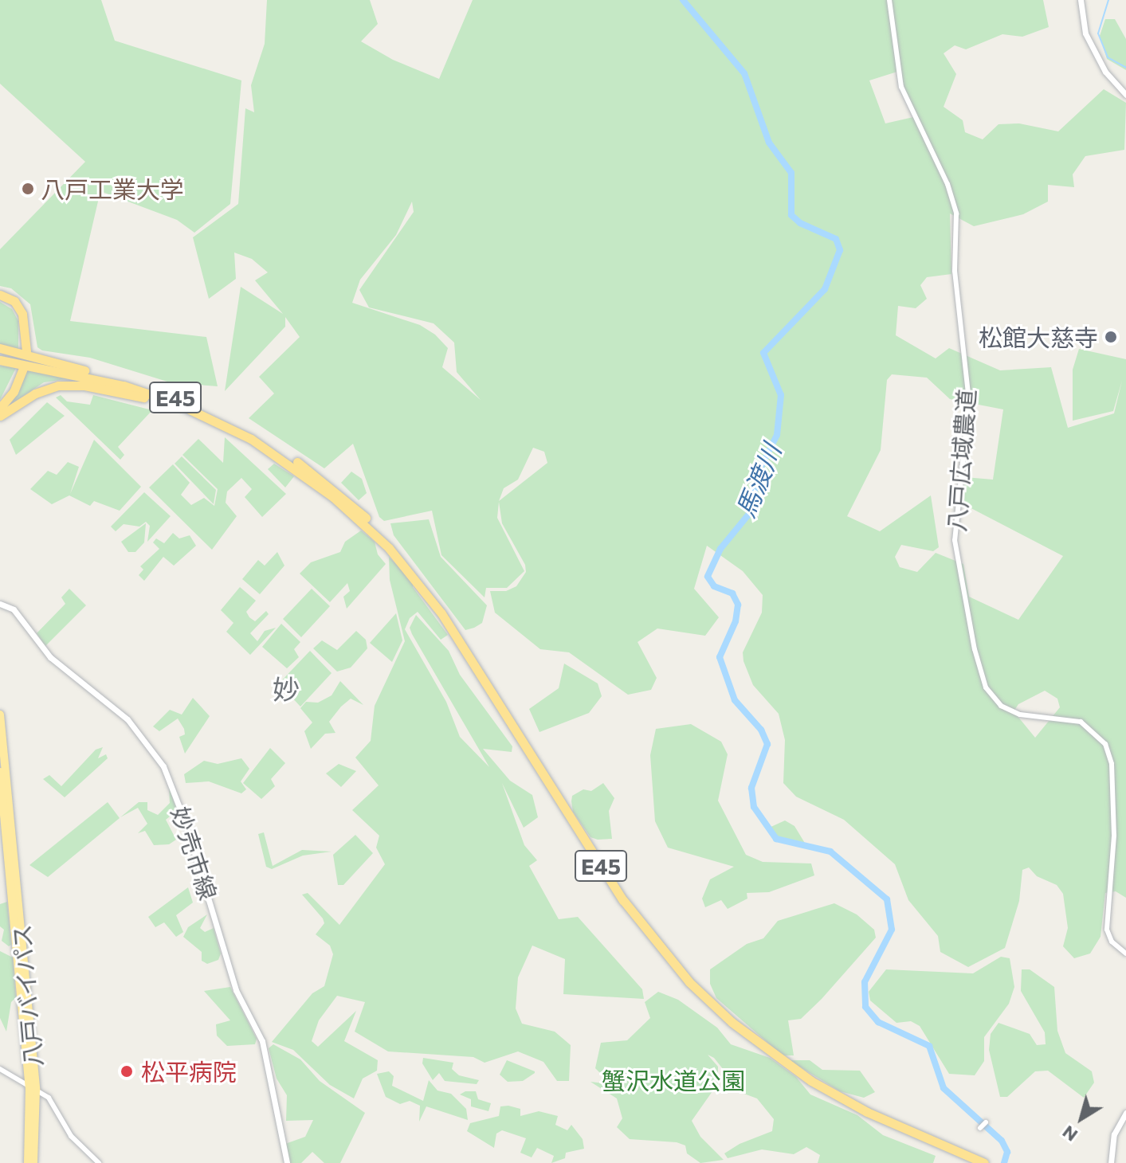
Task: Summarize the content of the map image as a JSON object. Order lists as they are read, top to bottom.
{
  "streets": {
    "highway": ["E45", "八戸バイパス"],
    "main road": ["妙売市線"],
    "street": ["八戸広域農道"]
  },
  "districts": ["妙"],
  "water": ["馬渡川"],
  "parks": ["蟹沢水道公園"],
  "places": ["八戸工業大学", "松館大慈寺", "松平病院"],
  "north": "bottom left"
}
